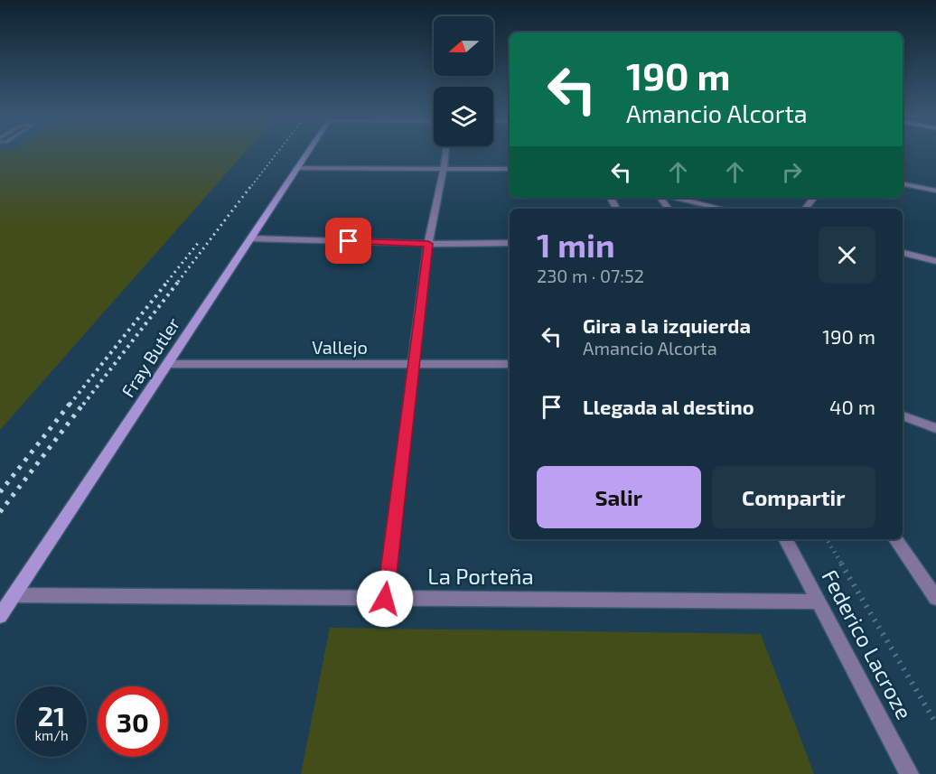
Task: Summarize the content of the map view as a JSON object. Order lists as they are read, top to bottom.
{
  "streets": {
    "street": [
      "Vallejo",
      "Fray Butler",
      "La Porteña",
      "Federico Lacroze"
    ]
  },
  "crossings": [
    ["Vallejo", "Fray Butler"],
    ["Fray Butler", "La Porteña"],
    ["La Porteña", "Federico Lacroze"]
  ],
  "north": "left",
  "page": {
    "turn": ["190 m", "Amancio Alcorta"],
    "heading": ["1 min", "230 m · 07:52"],
    "list": [
      {
        "name": "Gira a la izquierda",
        "note": "Amancio Alcorta",
        "value": "190 m"
      },
      {
        "name": "Llegada al destino",
        "value": "40 m"
      }
    ],
    "buttons": ["Salir", "Compartir"],
    "speed": "21 km/h",
    "limit": "30"
  }
}
